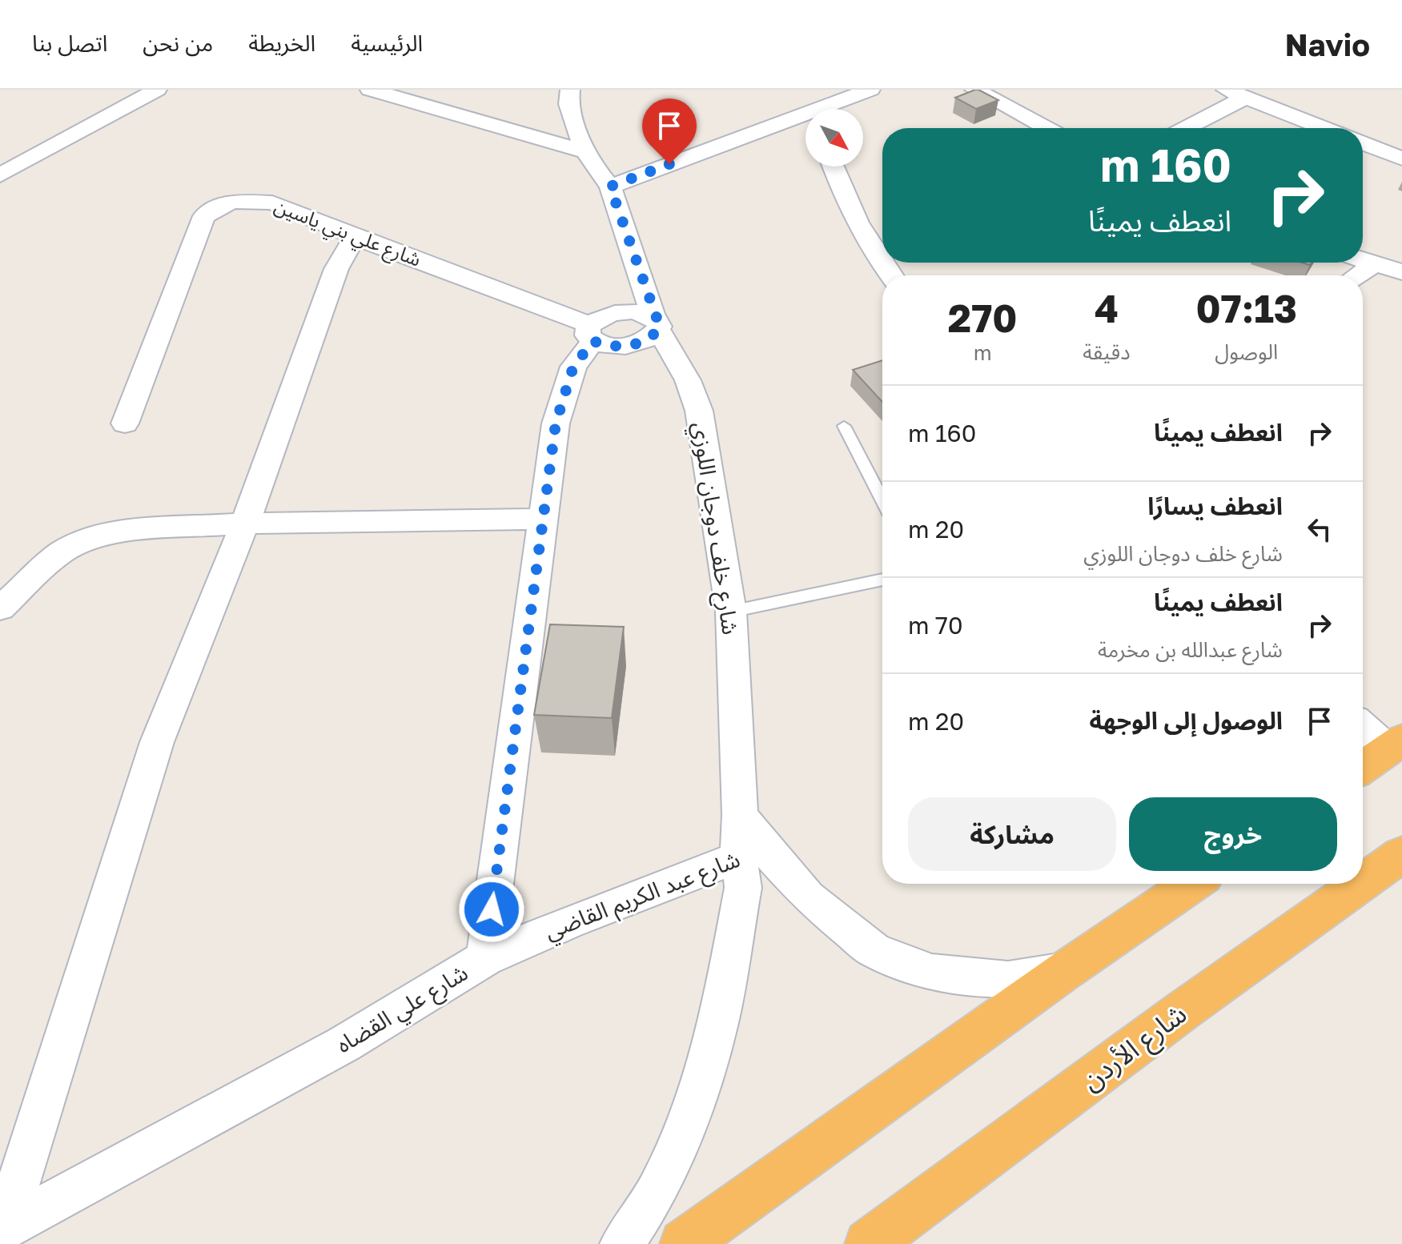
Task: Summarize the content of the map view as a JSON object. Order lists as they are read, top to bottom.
{
  "streets": {
    "highway": ["شارع الأردن"],
    "street": [
      "شارع علي بني ياسين",
      "شارع خلف دوجان اللوزي",
      "شارع عبد الكريم القاضي",
      "شارع علي القضاه"
    ]
  },
  "crossings": [
    ["شارع علي بني ياسين", "شارع خلف دوجان اللوزي"],
    ["شارع علي بني ياسين", "شارع علي القضاه"],
    ["شارع خلف دوجان اللوزي", "شارع عبد الكريم القاضي"],
    ["شارع عبد الكريم القاضي", "شارع علي القضاه"]
  ],
  "north": "bottom right",
  "page": {
    "header": "Navio",
    "nav": [
      "الرئيسية",
      "الخريطة",
      "من نحن",
      "اتصل بنا"
    ],
    "turn": ["160 m", "انعطف يمينًا"],
    "eta": [
      "07:13",
      "الوصول",
      "4",
      "دقيقة",
      "270",
      "m"
    ],
    "list": [
      {
        "name": "انعطف يمينًا",
        "value": "160 m"
      },
      {
        "name": "انعطف يسارًا",
        "note": "شارع خلف دوجان اللوزي",
        "value": "20 m"
      },
      {
        "name": "انعطف يمينًا",
        "note": "شارع عبدالله بن مخرمة",
        "value": "70 m"
      },
      {
        "name": "الوصول إلى الوجهة",
        "value": "20 m"
      }
    ],
    "buttons": ["خروج", "مشاركة"]
  }
}
